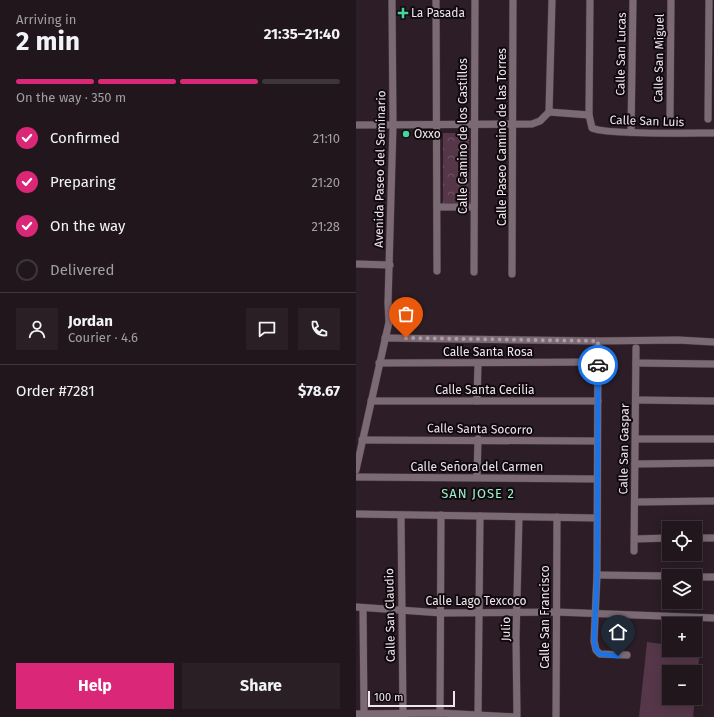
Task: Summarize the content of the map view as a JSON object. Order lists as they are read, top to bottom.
{
  "streets": {
    "street": [
      "Calle San Lucas",
      "Calle San Miguel",
      "Calle San Luis",
      "Calle Camino de los Castillos",
      "Calle Paseo Camino de las Torres",
      "Avenida Paseo del Seminario",
      "Calle Santa Rosa",
      "Calle Santa Cecilia",
      "Calle Santa Socorro",
      "Calle San Gaspar",
      "Calle Señora del Carmen",
      "Calle Lago Texcoco",
      "Calle San Claudio",
      "Calle San Francisco",
      "Julio"
    ]
  },
  "crossings": [
    ["Calle San Lucas", "Calle San Luis"],
    ["Calle Lago Texcoco", "Calle San Claudio"],
    ["Calle Lago Texcoco", "Calle San Francisco"],
    ["Calle Lago Texcoco", "Julio"]
  ],
  "districts": ["SAN JOSE 2"],
  "places": {
    "health": ["La Pasada"],
    "other": ["Oxxo"]
  },
  "scale_bar": "100 m",
  "page": {
    "heading": ["2 min", "Arriving in", "21:35–21:40"],
    "panel": [
      "Jordan",
      "Courier · 4.6",
      "Order #7281",
      "$78.67"
    ],
    "bar": "On the way · 350 m",
    "list": [
      ["Confirmed", "21:10"],
      ["Preparing", "21:20"],
      ["On the way", "21:28"],
      "Delivered"
    ],
    "map_buttons": ["+", "−"],
    "buttons": ["Help", "Share"],
    "scale": "100 m"
  }
}
